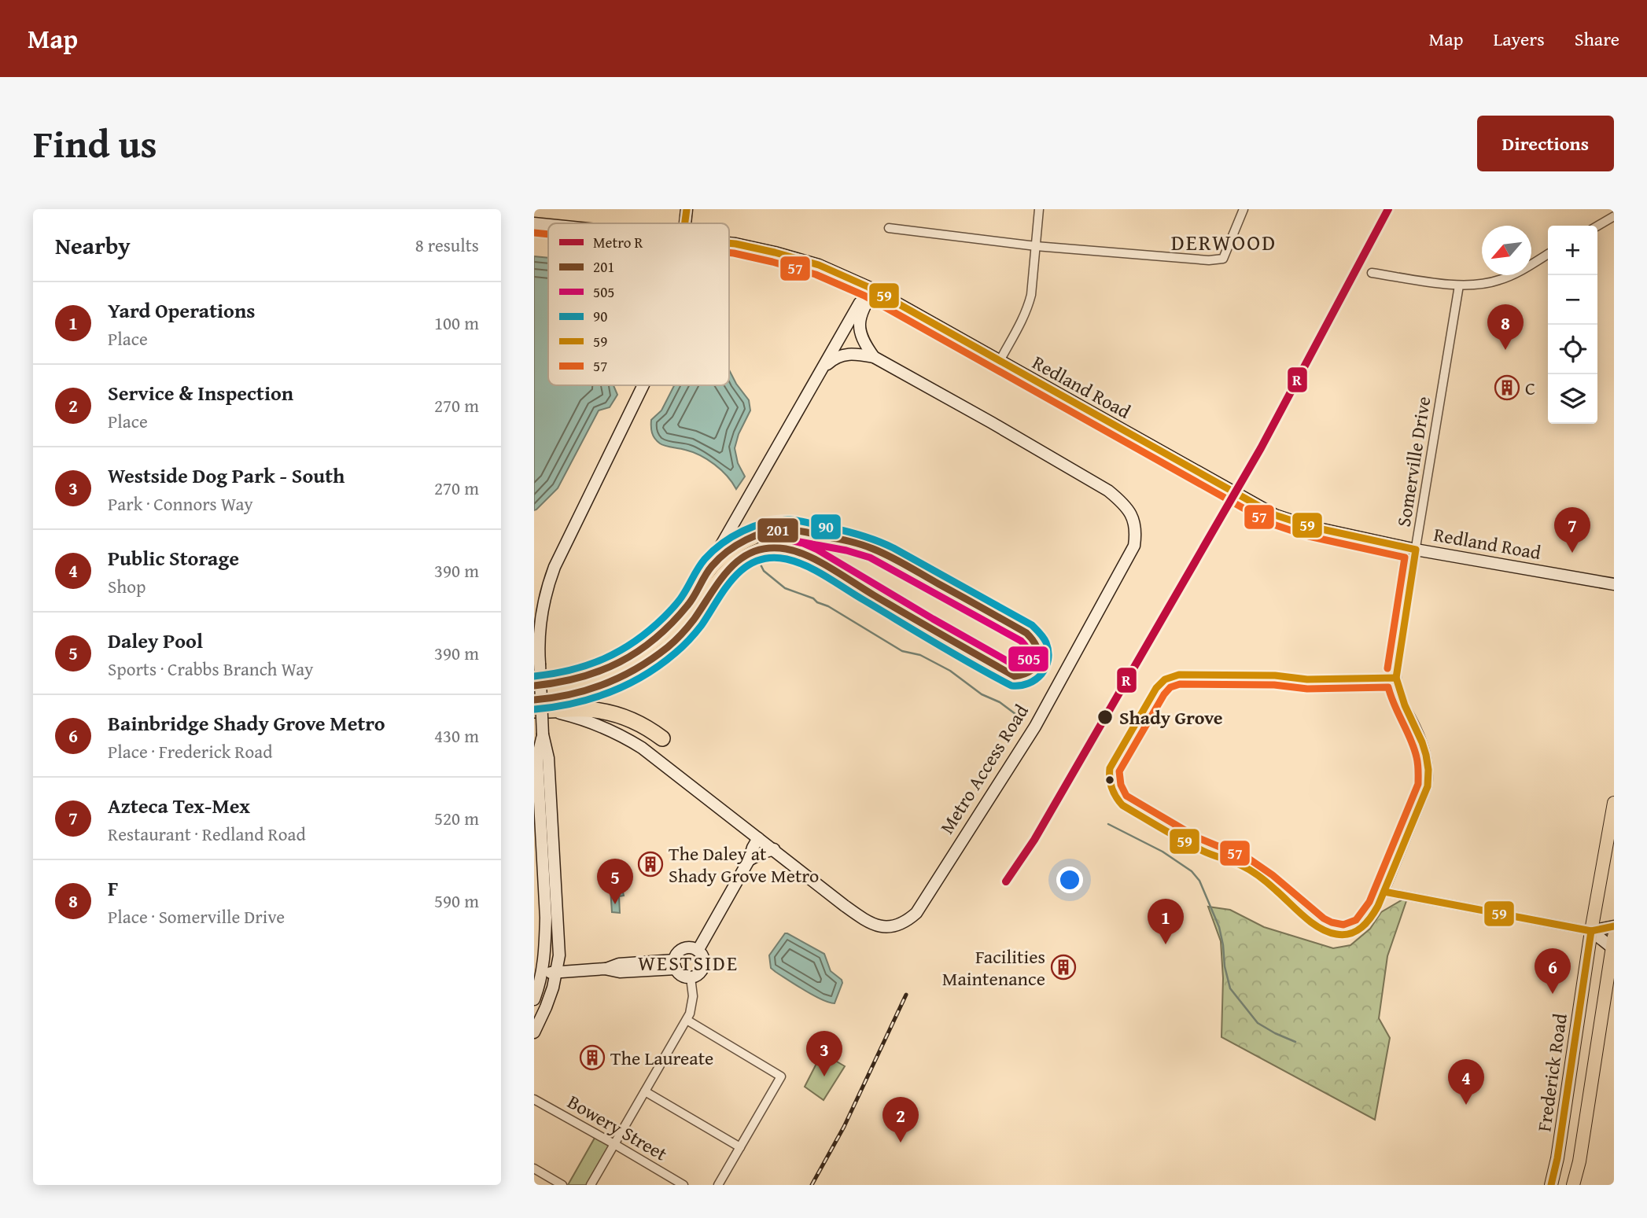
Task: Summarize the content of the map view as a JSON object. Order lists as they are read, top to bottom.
{
  "streets": {
    "main road": ["Redland Road", "Metro Access Road", "Frederick Road"],
    "street": ["Somerville Drive", "Bowery Street"]
  },
  "crossings": [
    ["Redland Road", "Somerville Drive"],
    ["Somerville Drive", "Frederick Road"]
  ],
  "districts": ["DERWOOD", "WESTSIDE"],
  "places": {
    "building": [
      "C",
      "The Daley at Shady Grove Metro",
      "Facilities Maintenance",
      "The Laureate"
    ],
    "other": ["Shady Grove"]
  },
  "lines": [
    "metro line R",
    "transit line 59",
    "transit line 57",
    "transit line 90",
    "transit line 201",
    "transit line 505"
  ],
  "legend": [
    "Metro R",
    "201",
    "505",
    "90",
    "59",
    "57"
  ],
  "north": "bottom left",
  "page": {
    "header": "Map",
    "nav": ["Map", "Layers", "Share"],
    "title": "Find us",
    "buttons": "Directions",
    "heading": ["Nearby", "8 results"],
    "map_buttons": ["+", "−"],
    "list": [
      {
        "mark": "1",
        "name": "Yard Operations",
        "note": "Place",
        "value": "100 m"
      },
      {
        "mark": "2",
        "name": "Service & Inspection",
        "note": "Place",
        "value": "270 m"
      },
      {
        "mark": "3",
        "name": "Westside Dog Park - South",
        "note": "Park · Connors Way",
        "value": "270 m"
      },
      {
        "mark": "4",
        "name": "Public Storage",
        "note": "Shop",
        "value": "390 m"
      },
      {
        "mark": "5",
        "name": "Daley Pool",
        "note": "Sports · Crabbs Branch Way",
        "value": "390 m"
      },
      {
        "mark": "6",
        "name": "Bainbridge Shady Grove Metro",
        "note": "Place · Frederick Road",
        "value": "430 m"
      },
      {
        "mark": "7",
        "name": "Azteca Tex-Mex",
        "note": "Restaurant · Redland Road",
        "value": "520 m"
      },
      {
        "mark": "8",
        "name": "F",
        "note": "Place · Somerville Drive",
        "value": "590 m"
      }
    ],
    "pins": [
      "8",
      "7",
      "5",
      "1",
      "6",
      "3",
      "4",
      "2"
    ]
  }
}
